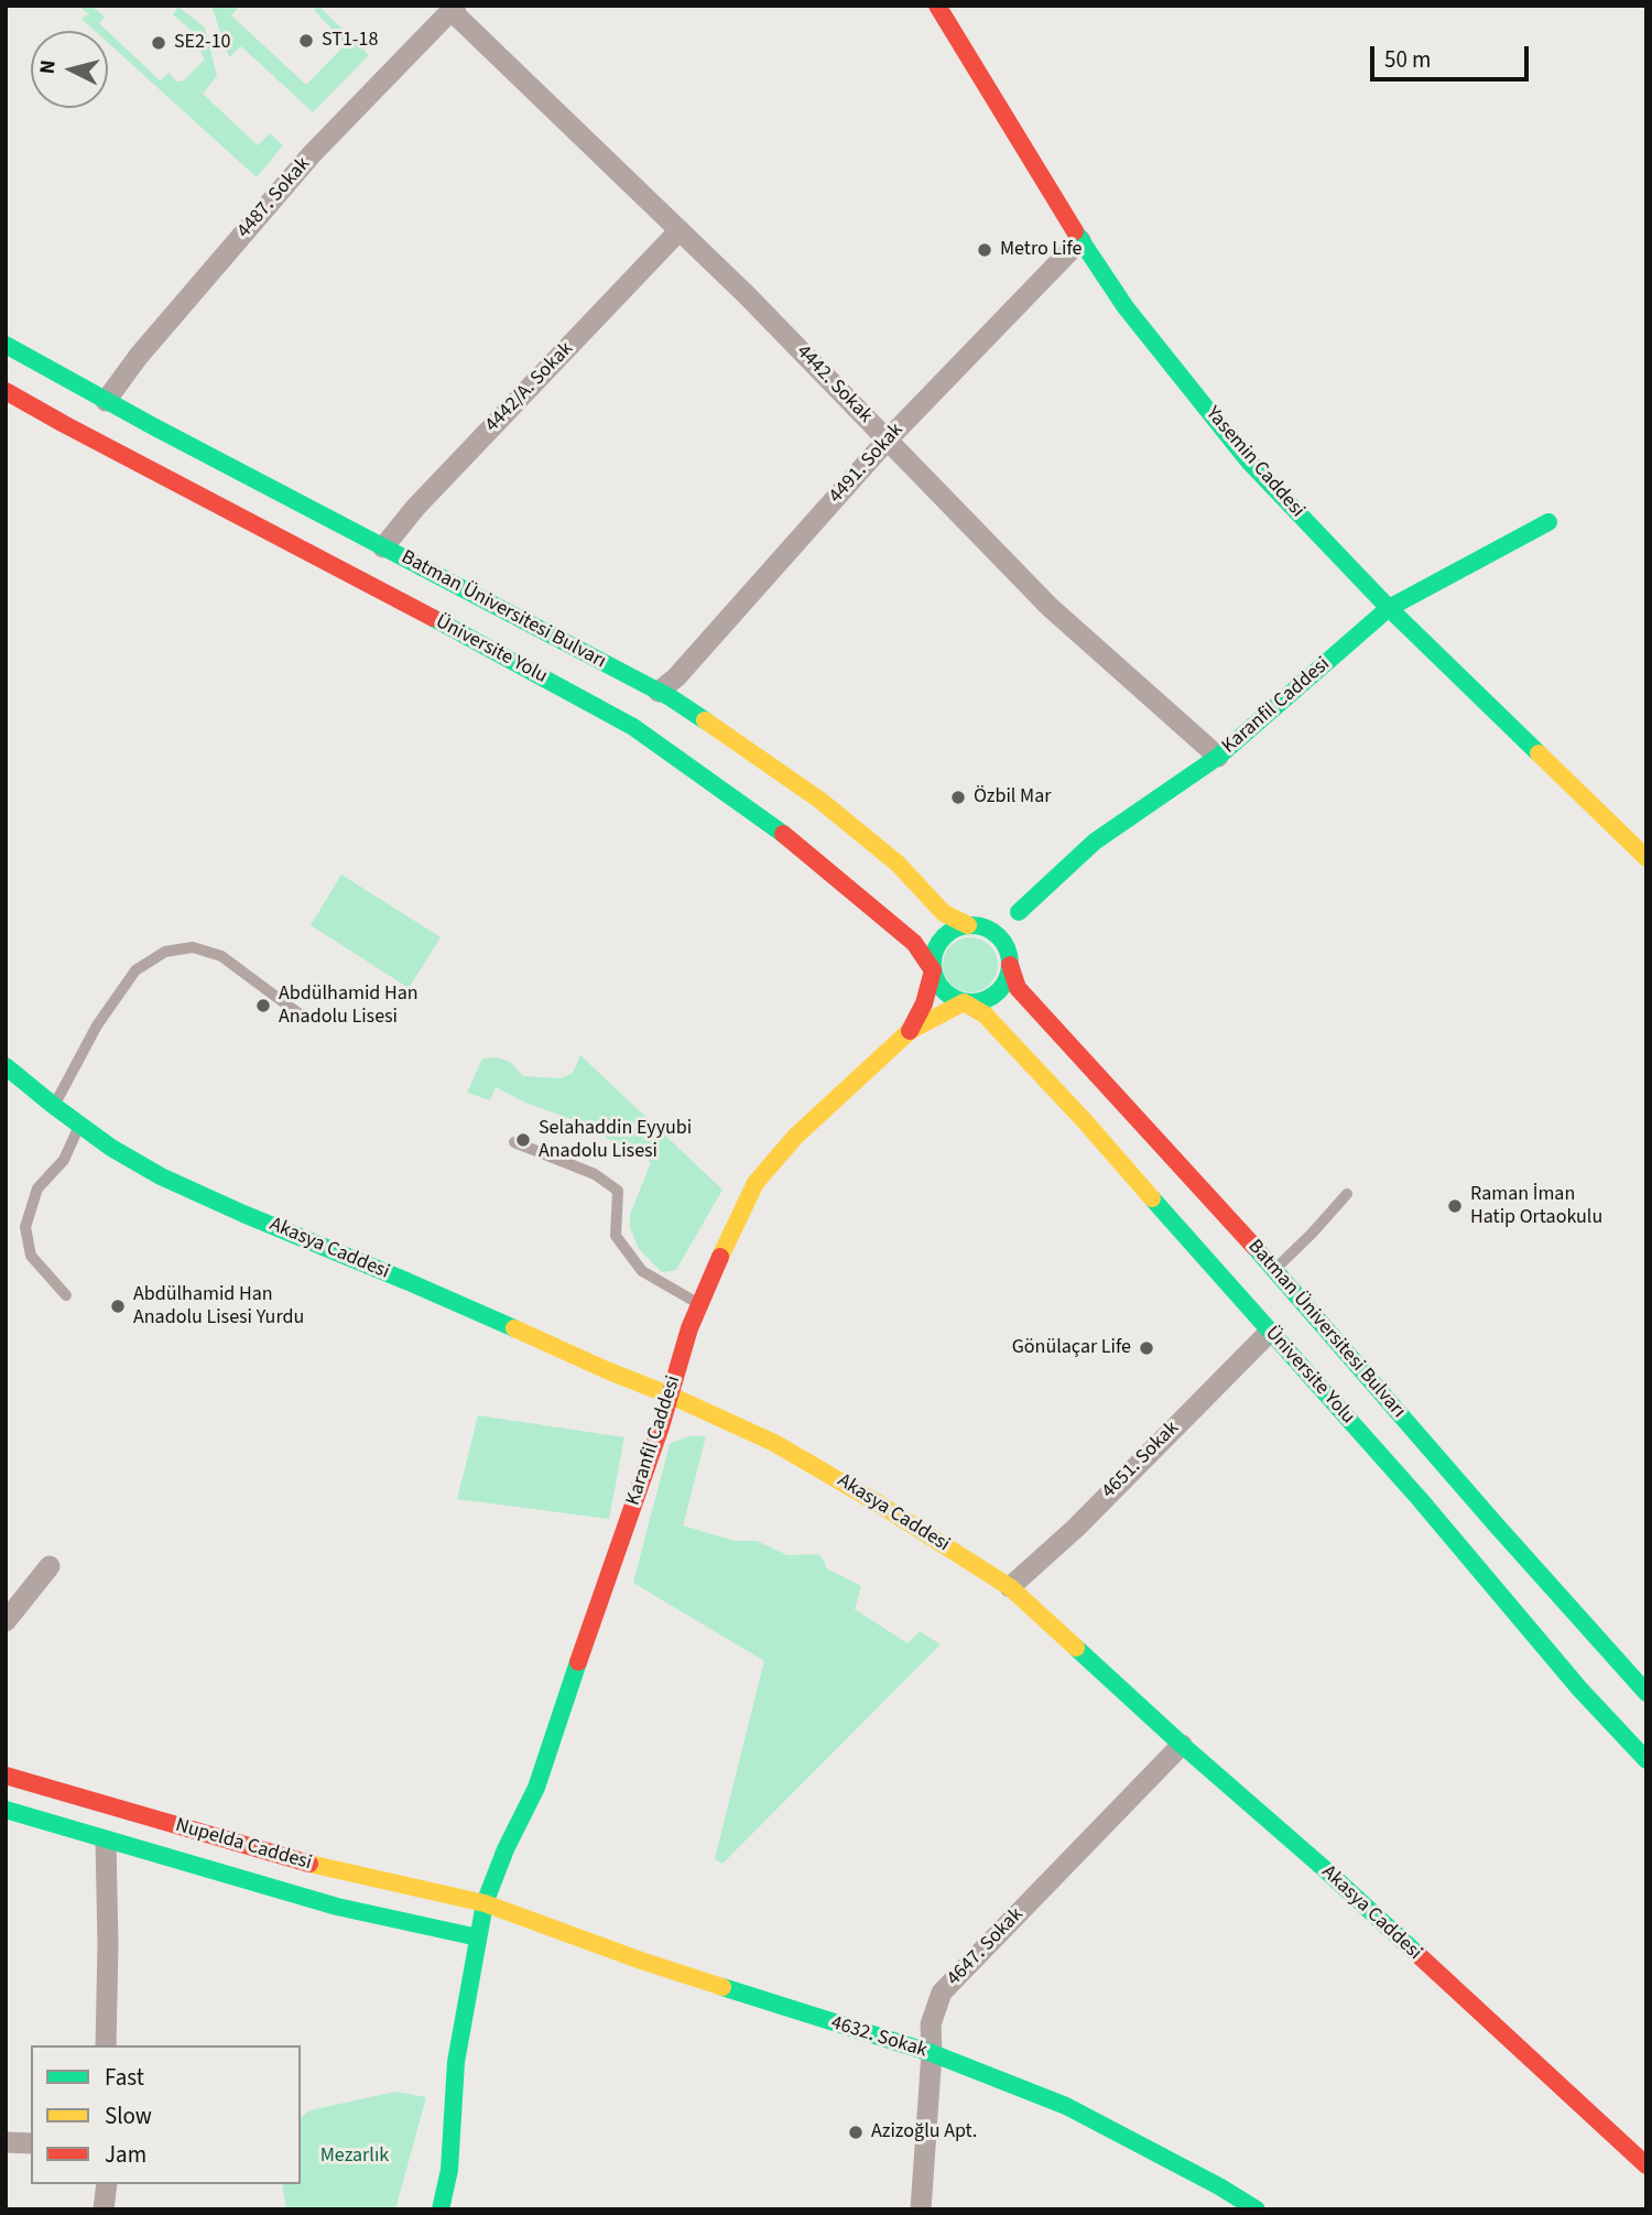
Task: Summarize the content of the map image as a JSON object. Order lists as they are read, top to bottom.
{
  "streets": {
    "street": [
      "4487. Sokak",
      "4442. Sokak",
      "4442/A. Sokak",
      "Yasemin Caddesi",
      "4491. Sokak",
      "Batman Üniversitesi Bulvarı",
      "Üniversite Yolu",
      "Karanfil Caddesi",
      "Akasya Caddesi",
      "4651. Sokak",
      "Nupelda Caddesi",
      "4647. Sokak",
      "4632. Sokak"
    ]
  },
  "crossings": [
    ["4487. Sokak", "4442. Sokak"],
    ["4487. Sokak", "Batman Üniversitesi Bulvarı"],
    ["4442. Sokak", "4442/A. Sokak"],
    ["4442. Sokak", "4491. Sokak"],
    ["4442. Sokak", "Karanfil Caddesi"],
    ["4442/A. Sokak", "Batman Üniversitesi Bulvarı"],
    ["Yasemin Caddesi", "4491. Sokak"],
    ["Yasemin Caddesi", "Karanfil Caddesi"],
    ["4491. Sokak", "Batman Üniversitesi Bulvarı"],
    ["Batman Üniversitesi Bulvarı", "Üniversite Yolu"],
    ["Üniversite Yolu", "4651. Sokak"],
    ["Karanfil Caddesi", "Akasya Caddesi"],
    ["Karanfil Caddesi", "Nupelda Caddesi"],
    ["Karanfil Caddesi", "4632. Sokak"],
    ["Akasya Caddesi", "4651. Sokak"],
    ["Akasya Caddesi", "4647. Sokak"],
    ["Nupelda Caddesi", "4632. Sokak"],
    ["4647. Sokak", "4632. Sokak"]
  ],
  "parks": ["Mezarlık"],
  "places": [
    "ST1-18",
    "SE2-10",
    "Metro Life",
    "Özbil Mar",
    "Abdülhamid Han Anadolu Lisesi",
    "Selahaddin Eyyubi Anadolu Lisesi",
    "Raman İman Hatip Ortaokulu",
    "Abdülhamid Han Anadolu Lisesi Yurdu",
    "Gönülaçar Life",
    "Azizoğlu Apt."
  ],
  "legend": ["Fast", "Slow", "Jam"],
  "scale_bar": "50 m",
  "north": "left"
}
